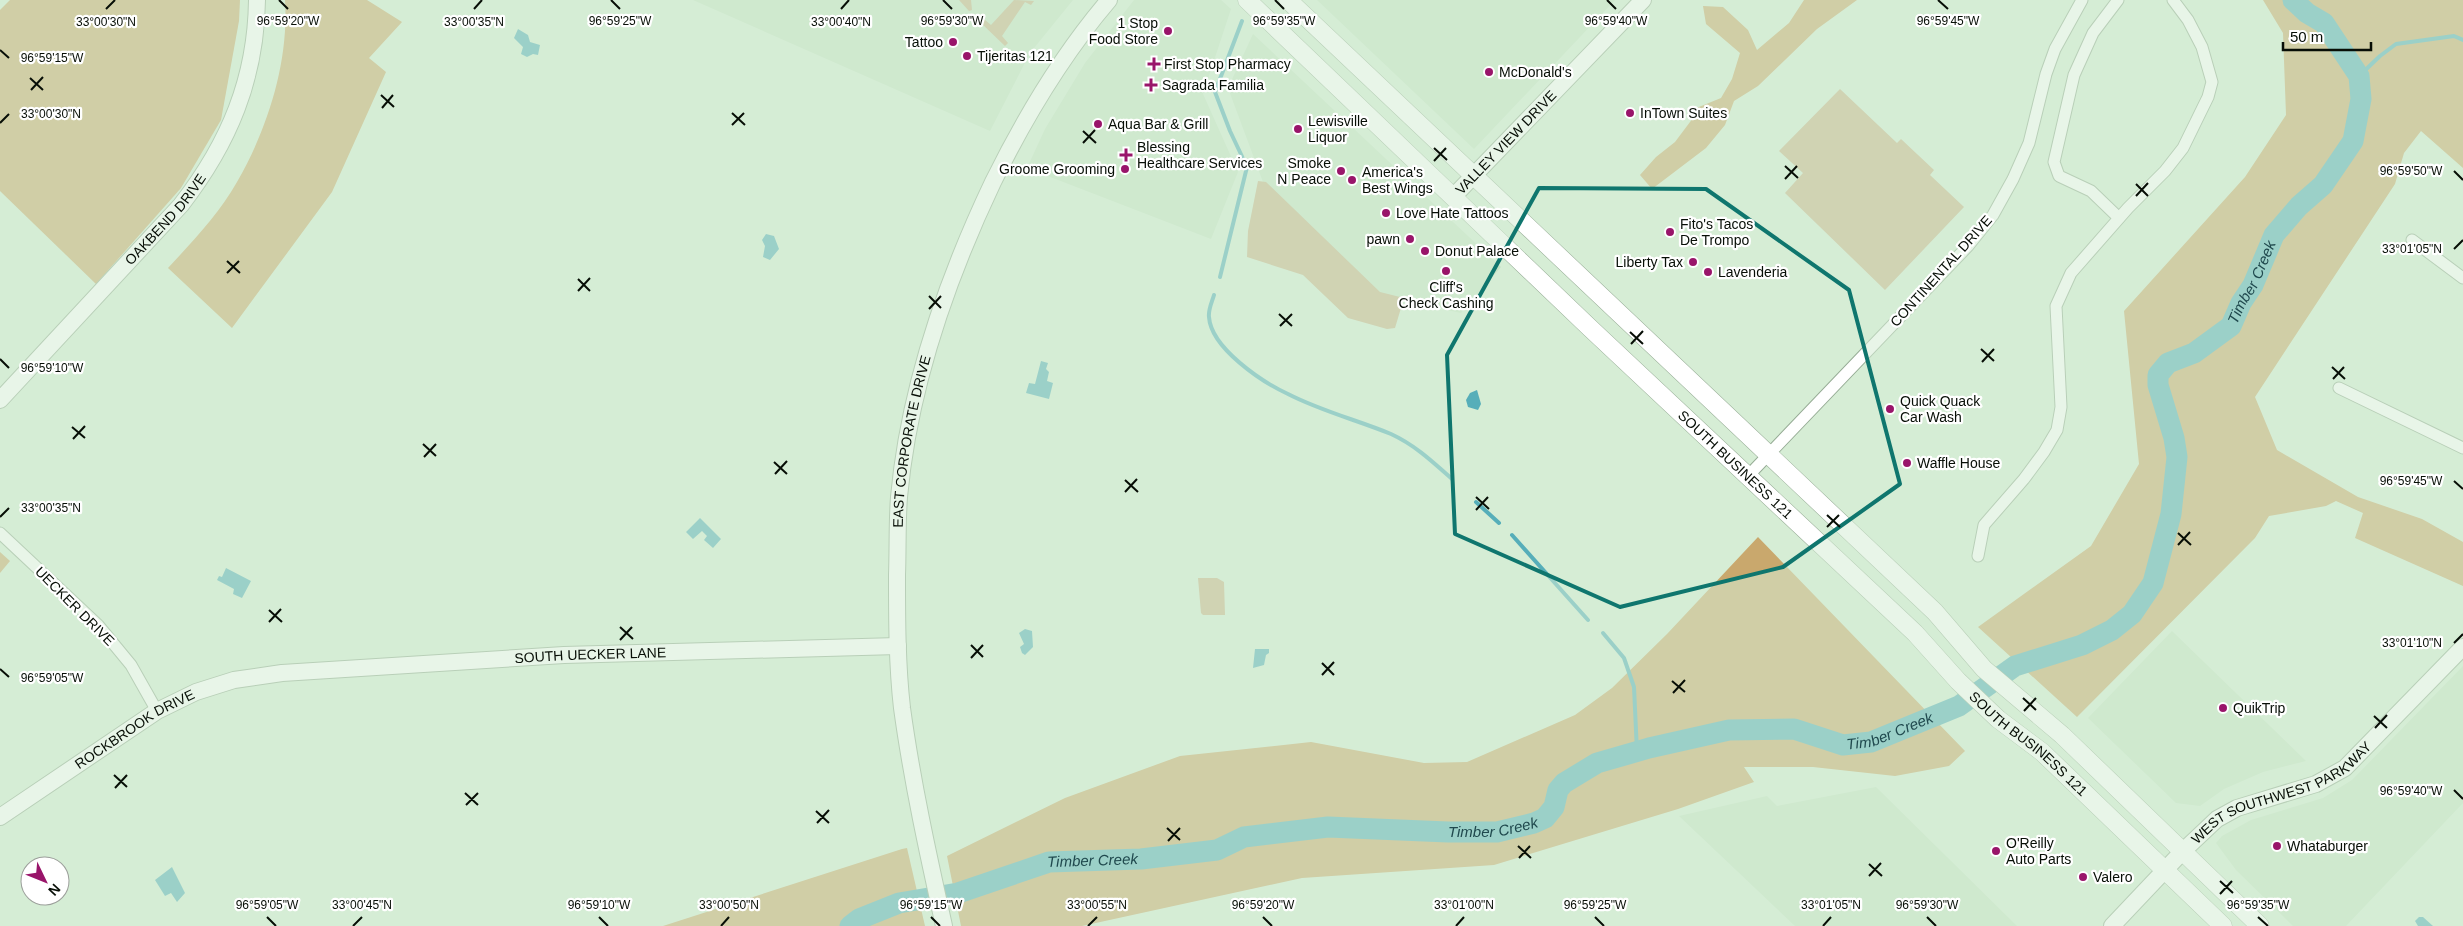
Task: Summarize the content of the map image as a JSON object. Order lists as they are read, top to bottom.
{
  "streets": {
    "main road": ["SOUTH BUSINESS 121"],
    "street": [
      "VALLEY VIEW DRIVE",
      "OAKBEND DRIVE",
      "CONTINENTAL DRIVE",
      "EAST CORPORATE DRIVE",
      "UECKER DRIVE",
      "SOUTH UECKER LANE",
      "ROCKBROOK DRIVE",
      "WEST SOUTHWEST PARKWAY"
    ]
  },
  "crossings": [
    ["VALLEY VIEW DRIVE", "SOUTH BUSINESS 121"],
    ["CONTINENTAL DRIVE", "SOUTH BUSINESS 121"],
    ["EAST CORPORATE DRIVE", "SOUTH UECKER LANE"],
    ["SOUTH BUSINESS 121", "WEST SOUTHWEST PARKWAY"],
    ["UECKER DRIVE", "ROCKBROOK DRIVE"],
    ["SOUTH UECKER LANE", "ROCKBROOK DRIVE"]
  ],
  "water": ["Timber Creek"],
  "places": {
    "other": [
      "1 Stop Food Store",
      "Tattoo",
      "Tijeritas 121",
      "McDonald's",
      "InTown Suites",
      "Aqua Bar & Grill",
      "Lewisville Liquor",
      "Groome Grooming",
      "Smoke N Peace",
      "America's Best Wings",
      "Love Hate Tattoos",
      "Fito's Tacos De Trompo",
      "pawn",
      "Donut Palace",
      "Liberty Tax",
      "Cliff's Check Cashing",
      "Lavenderia",
      "Quick Quack Car Wash",
      "Waffle House",
      "QuikTrip",
      "Whataburger",
      "O'Reilly Auto Parts",
      "Valero"
    ],
    "health": ["First Stop Pharmacy", "Sagrada Familia", "Blessing Healthcare Services"]
  },
  "scale_bar": "50 m",
  "north": "bottom right",
  "coordinates": [
    "96°59'35\"W",
    "96°59'40\"W",
    "96°59'20\"W",
    "96°59'25\"W",
    "96°59'30\"W",
    "96°59'45\"W",
    "33°00'30\"N",
    "33°00'35\"N",
    "33°00'40\"N",
    "96°59'15\"W",
    "96°59'50\"W",
    "33°01'05\"N",
    "96°59'10\"W",
    "33°01'10\"N",
    "96°59'05\"W",
    "33°00'45\"N",
    "33°00'50\"N",
    "33°00'55\"N",
    "33°01'00\"N"
  ]
}
